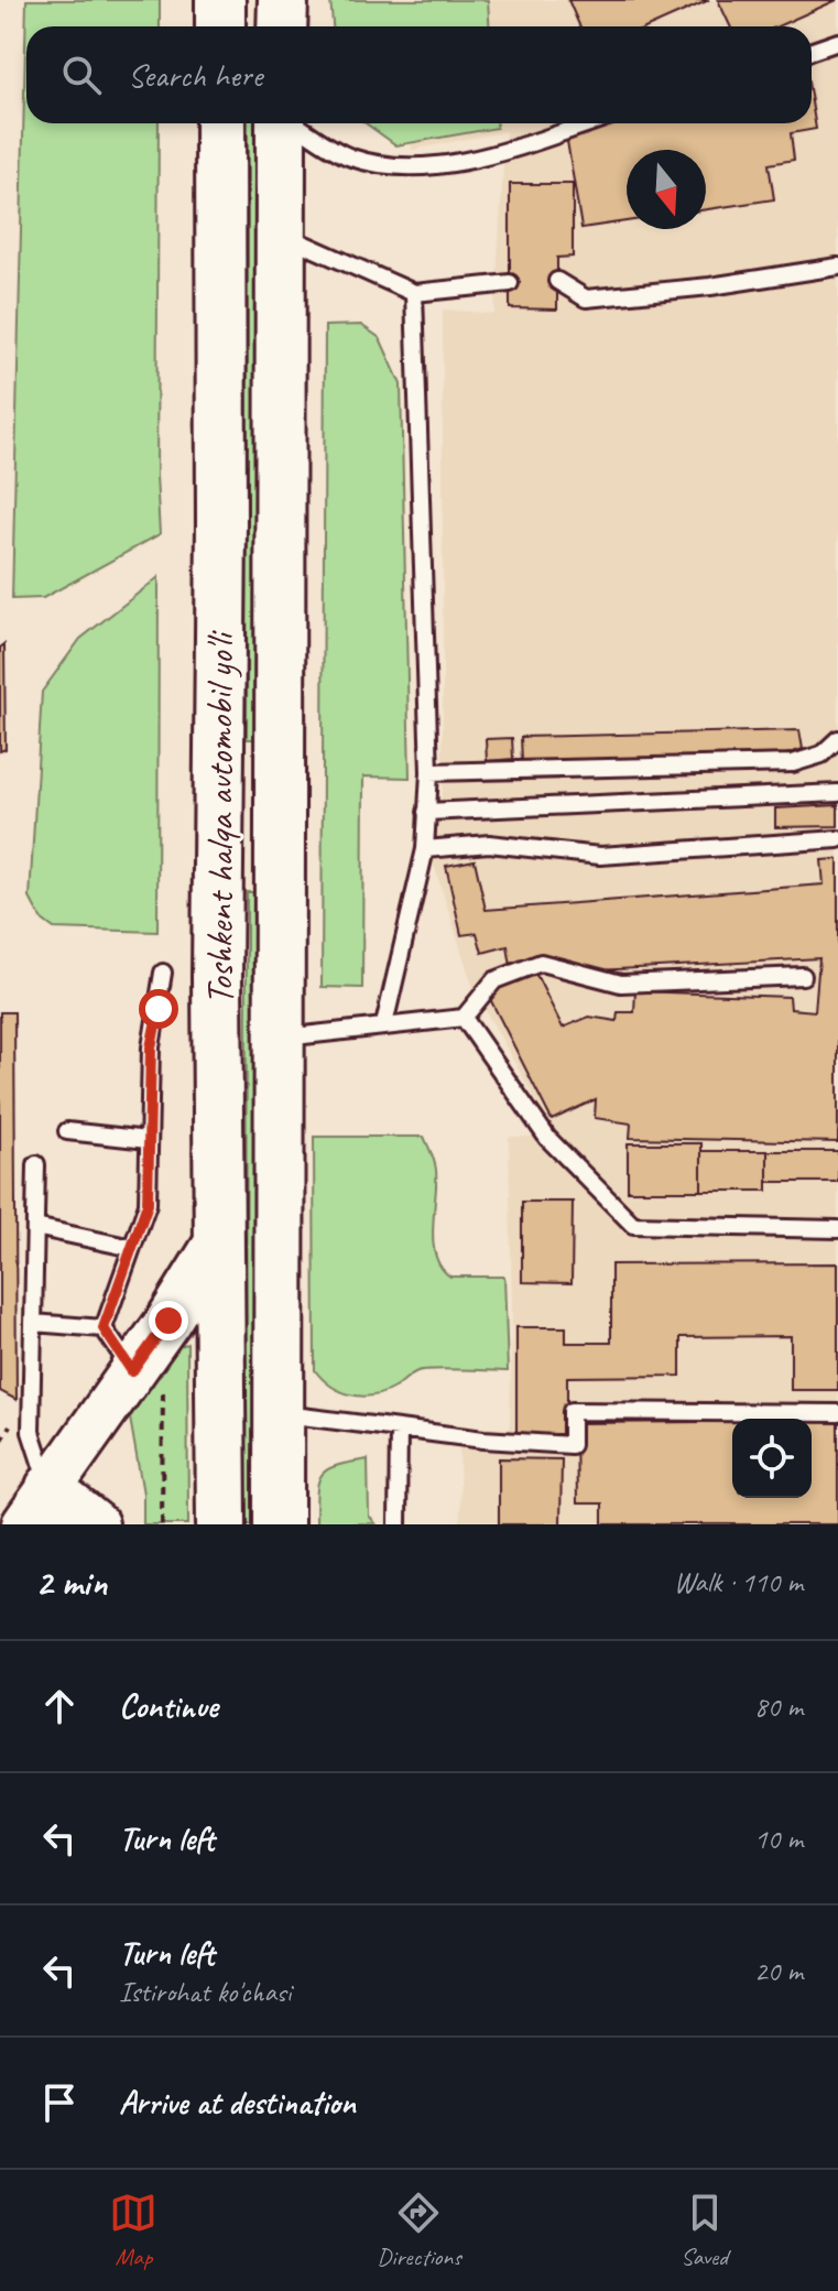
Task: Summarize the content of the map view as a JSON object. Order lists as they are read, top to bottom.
{
  "streets": {
    "highway": ["Toshkent halqa avtomobil yo'li"]
  },
  "north": "bottom",
  "page": {
    "search": "Search here",
    "heading": ["2 min", "Walk · 110 m"],
    "list": [
      ["Continue", "80 m"],
      ["Turn left", "10 m"],
      ["Turn left", "Istirohat ko'chasi", "20 m"],
      "Arrive at destination"
    ],
    "nav": ["Map", "Directions", "Saved"]
  }
}
